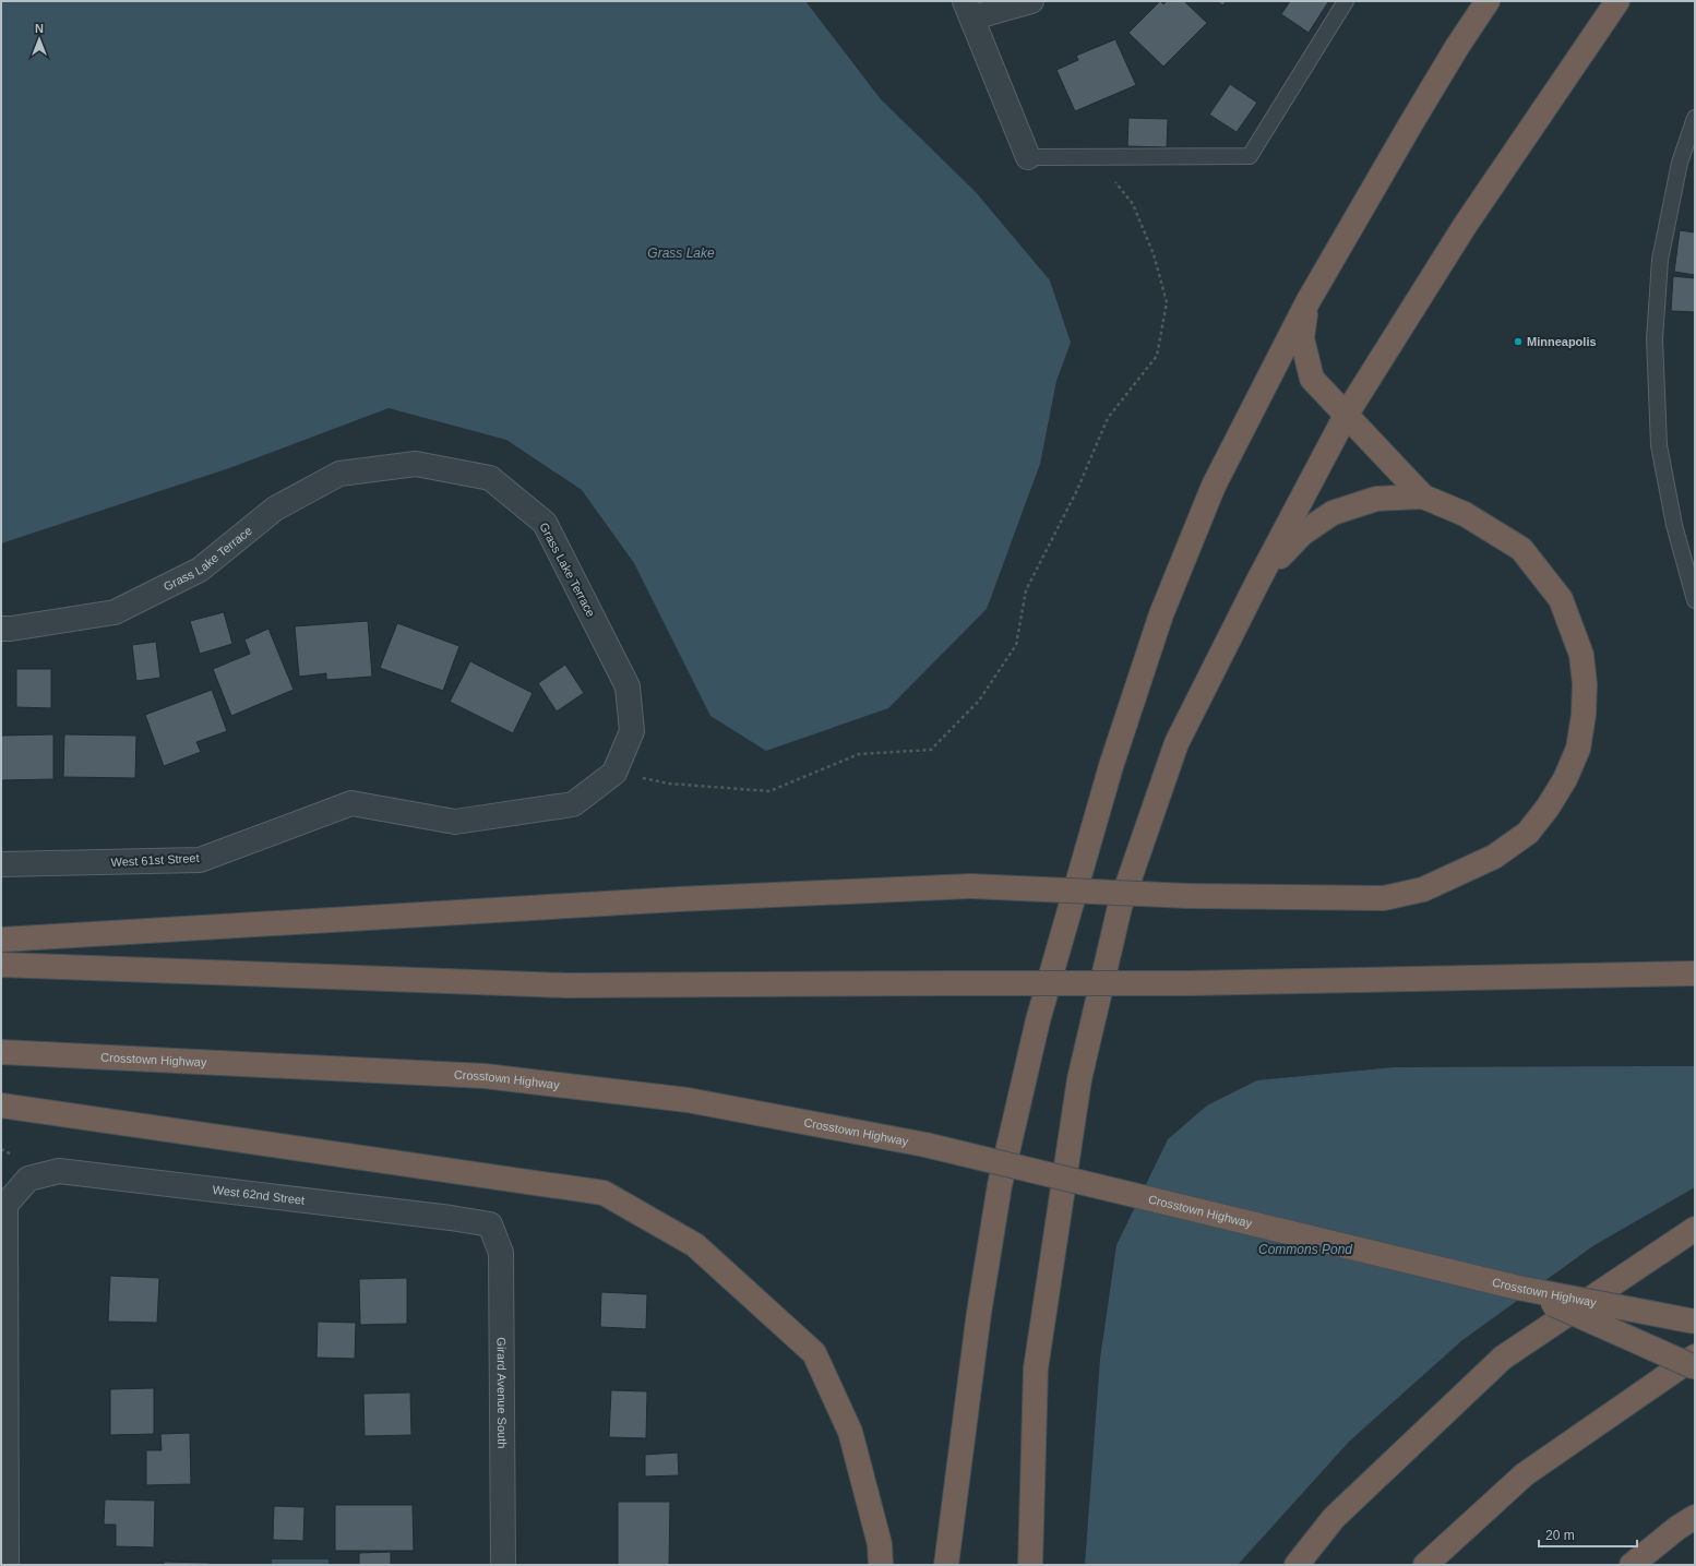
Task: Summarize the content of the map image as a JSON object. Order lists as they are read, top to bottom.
{
  "streets": {
    "highway": ["Crosstown Highway"],
    "street": [
      "Grass Lake Terrace",
      "West 61st Street",
      "West 62nd Street",
      "Girard Avenue South"
    ]
  },
  "crossings": [
    ["Grass Lake Terrace", "West 61st Street"],
    ["West 62nd Street", "Girard Avenue South"]
  ],
  "water": ["Grass Lake", "Commons Pond"],
  "places": ["Minneapolis"],
  "scale_bar": "20 m",
  "north": "top"
}
